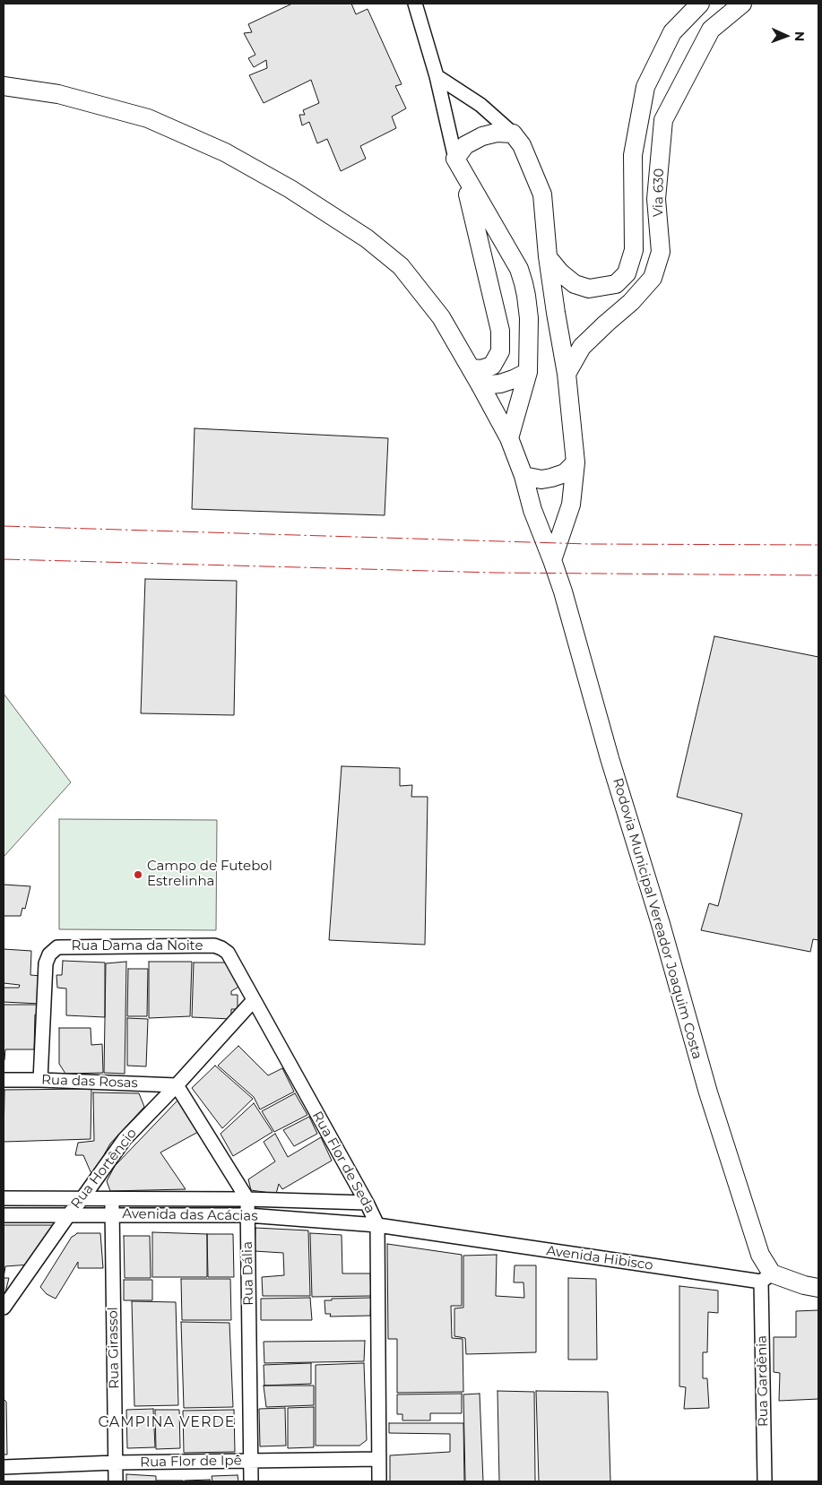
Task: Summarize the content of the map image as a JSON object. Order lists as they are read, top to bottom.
{
  "streets": {
    "main road": ["Via 630", "Rodovia Municipal Vereador Joaquim Costa", "Avenida Hibisco"],
    "street": [
      "Rua Dama da Noite",
      "Rua das Rosas",
      "Rua Flor de Seda",
      "Rua Hortêncio",
      "Avenida das Acácias",
      "Rua Dália",
      "Rua Girassol",
      "Rua Gardênia",
      "Rua Flor de Ipê"
    ]
  },
  "crossings": [
    ["Rodovia Municipal Vereador Joaquim Costa", "Avenida Hibisco"],
    ["Rodovia Municipal Vereador Joaquim Costa", "Rua Gardênia"],
    ["Rua Dama da Noite", "Rua das Rosas"],
    ["Rua Dama da Noite", "Rua Flor de Seda"],
    ["Rua das Rosas", "Rua Hortêncio"],
    ["Rua Flor de Seda", "Rua Hortêncio"],
    ["Rua Flor de Seda", "Avenida das Acácias"],
    ["Rua Flor de Seda", "Avenida Hibisco"],
    ["Rua Flor de Seda", "Rua Flor de Ipê"],
    ["Rua Hortêncio", "Avenida das Acácias"],
    ["Avenida das Acácias", "Avenida Hibisco"],
    ["Avenida das Acácias", "Rua Dália"],
    ["Avenida das Acácias", "Rua Girassol"],
    ["Avenida Hibisco", "Rua Gardênia"],
    ["Rua Dália", "Rua Flor de Ipê"],
    ["Rua Girassol", "Rua Flor de Ipê"]
  ],
  "districts": ["CAMPINA VERDE"],
  "places": ["Campo de Futebol Estrelinha"],
  "north": "right"
}
